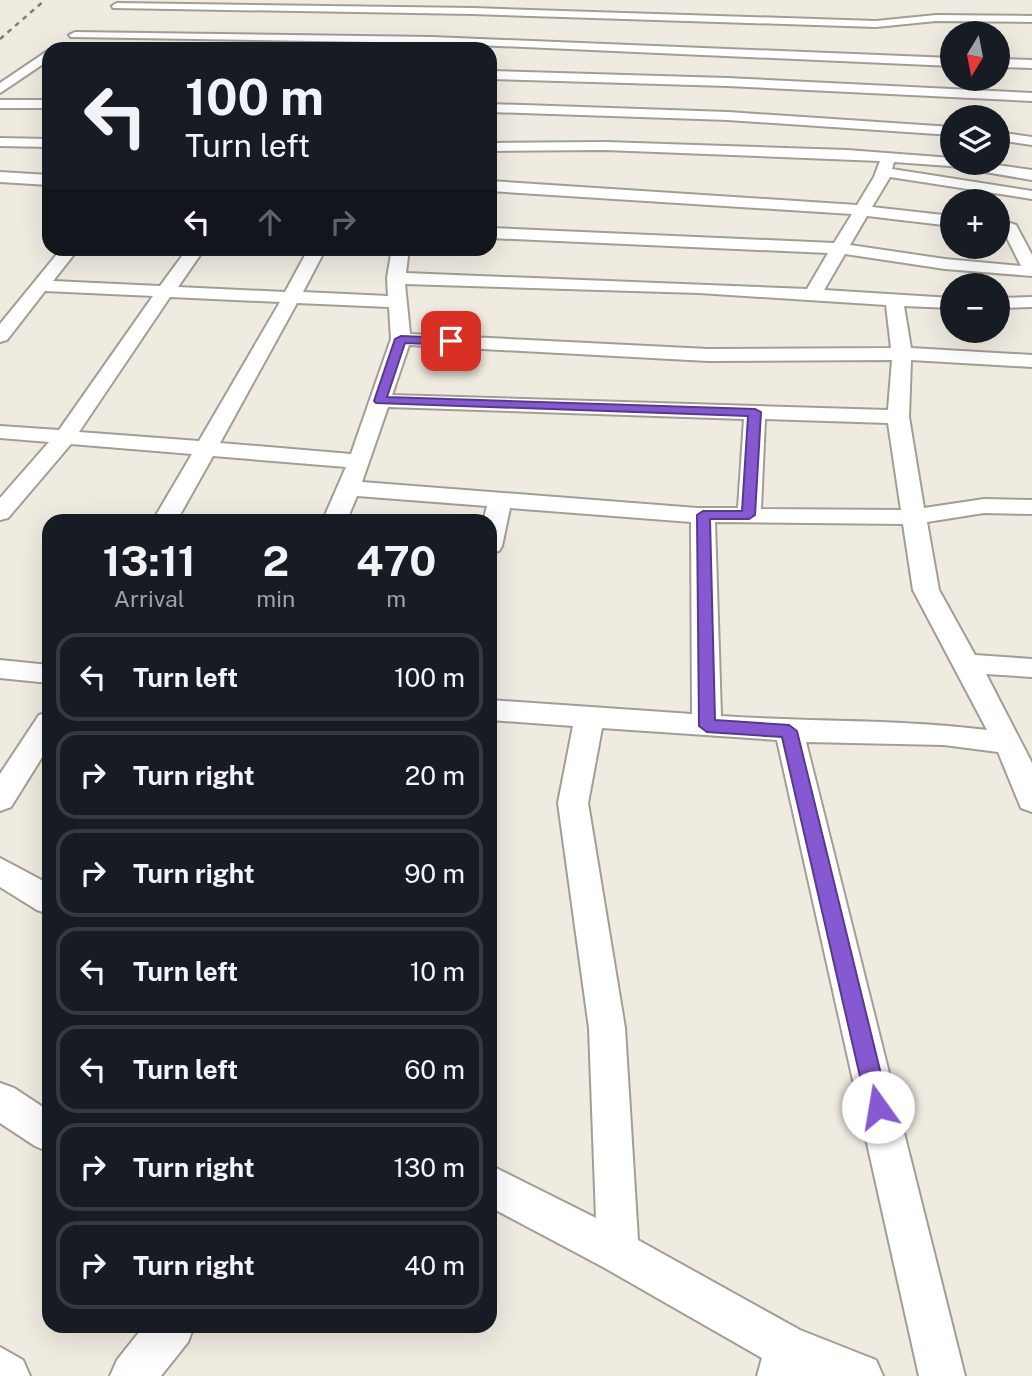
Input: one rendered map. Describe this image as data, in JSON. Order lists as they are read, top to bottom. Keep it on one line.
{"north":"bottom","page":{"map_buttons":["+","−"],"turn":["100 m","Turn left"],"eta":["13:11","Arrival","2","min","470","m"],"list":[{"name":"Turn left","value":"100 m"},{"name":"Turn right","value":"20 m"},{"name":"Turn right","value":"90 m"},{"name":"Turn left","value":"10 m"},{"name":"Turn left","value":"60 m"},{"name":"Turn right","value":"130 m"},{"name":"Turn right","value":"40 m"}]}}
